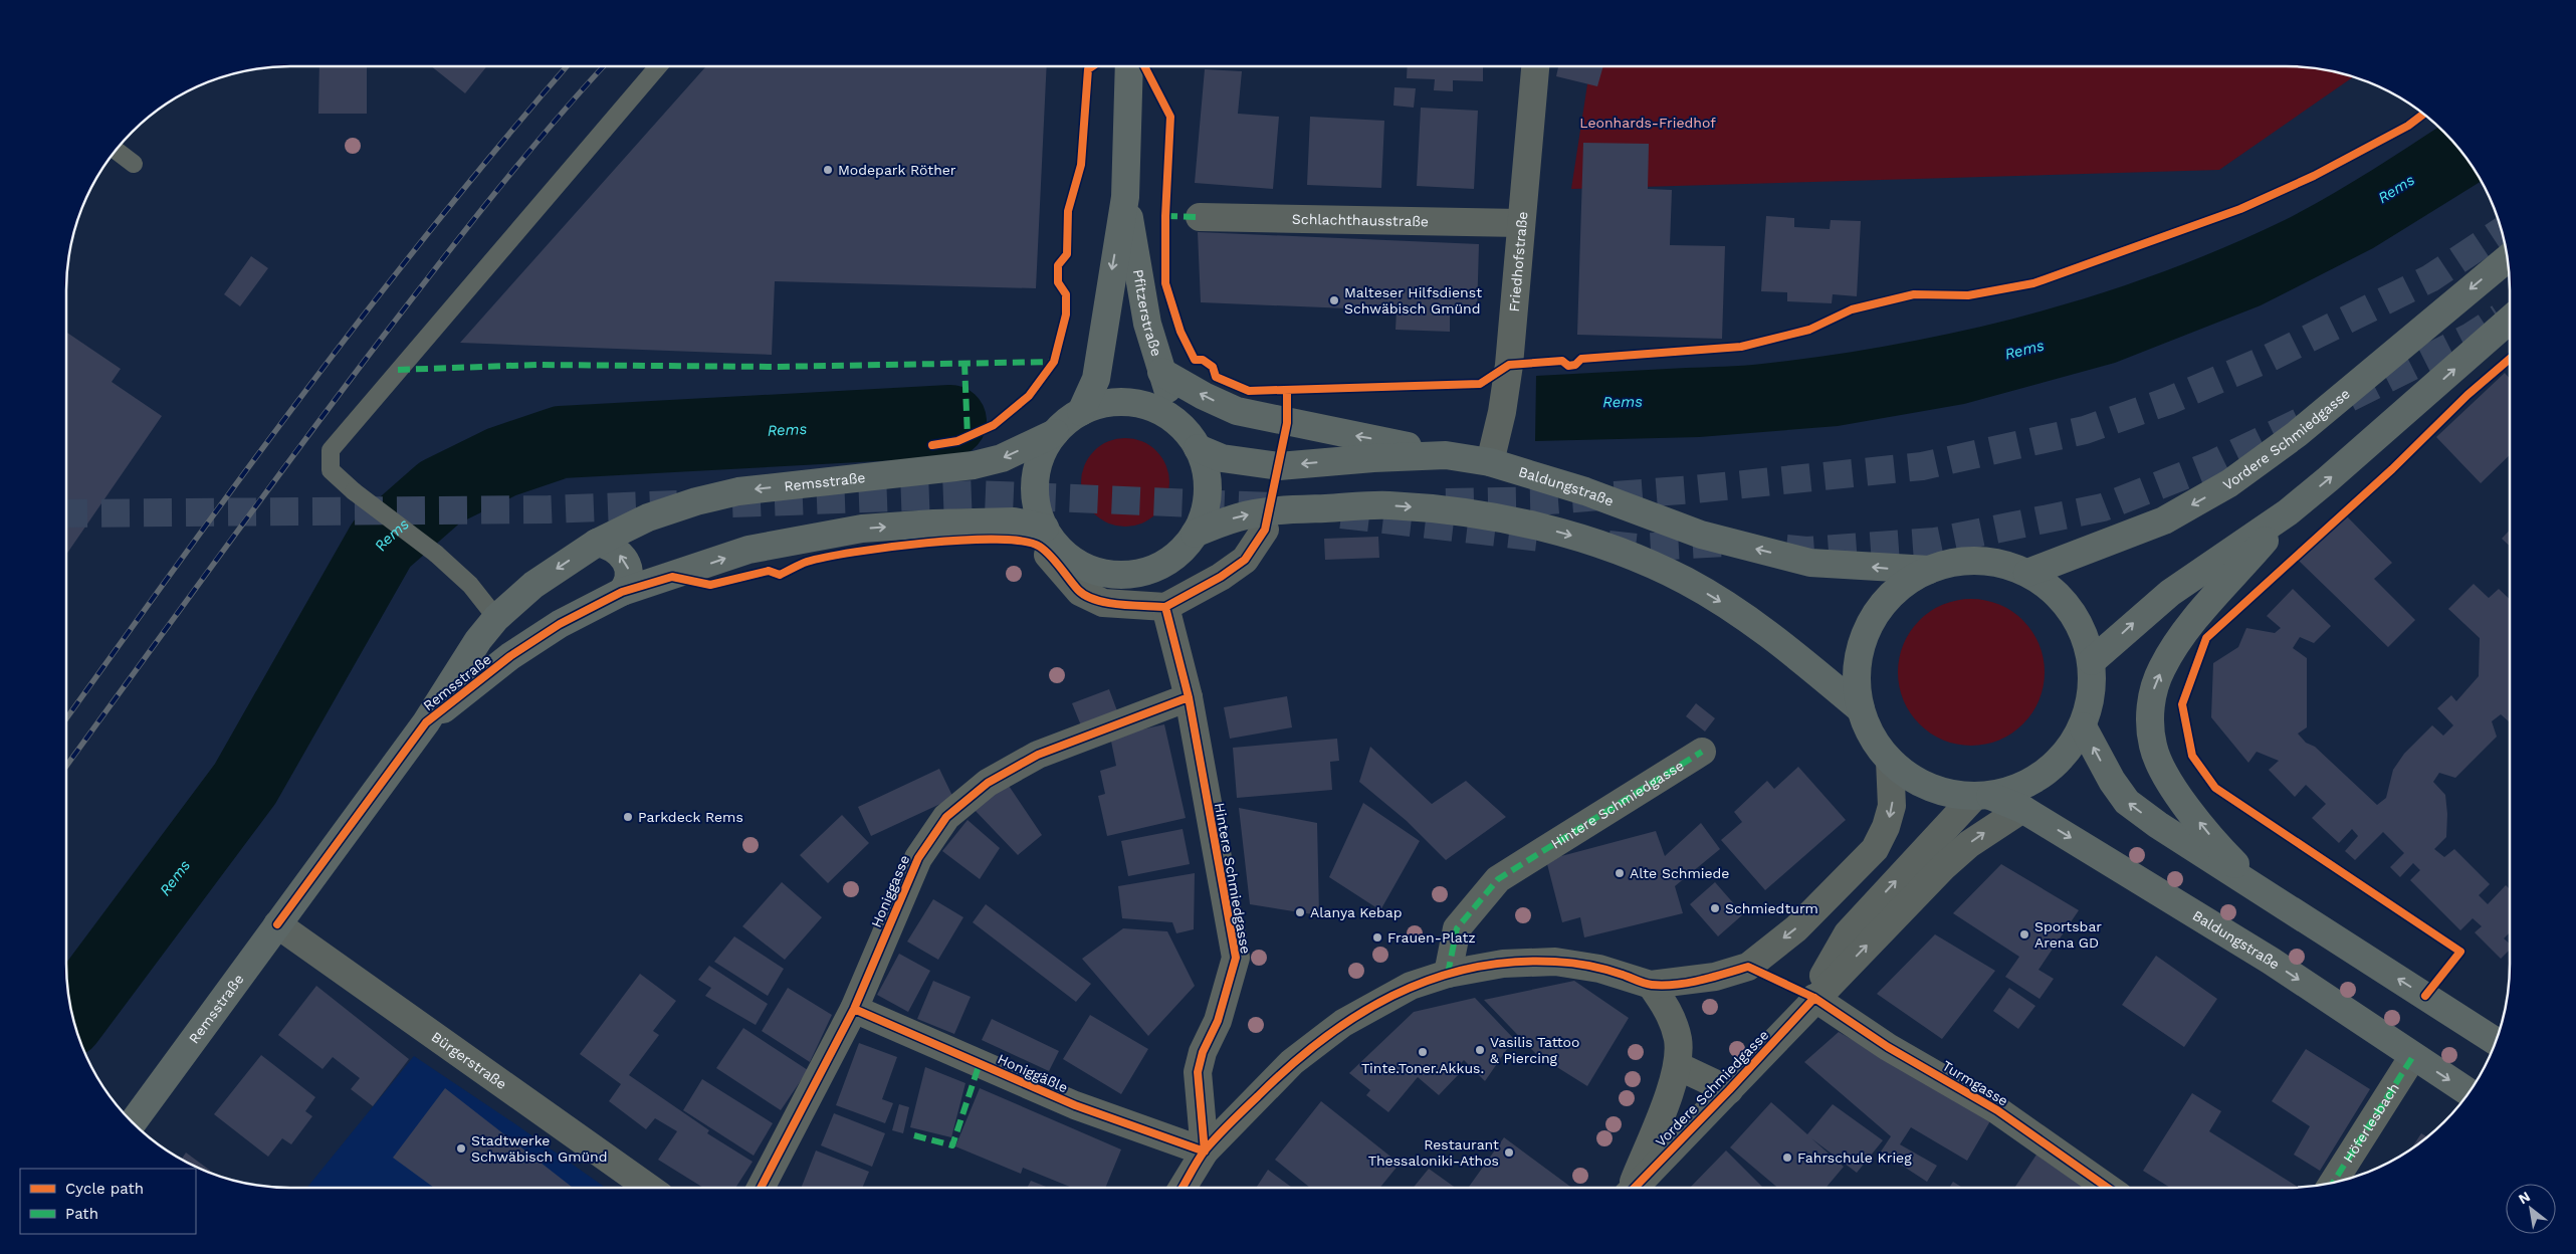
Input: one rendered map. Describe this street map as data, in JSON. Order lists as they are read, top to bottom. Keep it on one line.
{"streets":{"main road":["Pfitzerstraße","Vordere Schmiedgasse","Remsstraße","Baldungstraße"],"street":["Schlachthausstraße","Friedhofstraße","Hintere Schmiedgasse","Honiggasse","Bürgerstraße","Honiggäßle","Turmgasse","Höferlesbach"]},"crossings":[["Schlachthausstraße","Friedhofstraße"],["Friedhofstraße","Baldungstraße"],["Pfitzerstraße","Remsstraße"],["Pfitzerstraße","Baldungstraße"],["Vordere Schmiedgasse","Baldungstraße"],["Vordere Schmiedgasse","Turmgasse"],["Remsstraße","Baldungstraße"],["Remsstraße","Bürgerstraße"],["Baldungstraße","Höferlesbach"],["Hintere Schmiedgasse","Honiggasse"],["Hintere Schmiedgasse","Honiggäßle"],["Honiggasse","Honiggäßle"]],"water":["Rems"],"parks":["Leonhards-Friedhof"],"places":["Modepark Röther","Malteser Hilfsdienst Schwäbisch Gmünd","Parkdeck Rems","Alte Schmiede","Schmiedturm","Alanya Kebap","Sportsbar Arena GD","Frauen-Platz","Vasilis Tattoo & Piercing","Tinte.Toner.Akkus.","Stadtwerke Schwäbisch Gmünd","Restaurant Thessaloniki-Athos","Fahrschule Krieg"],"legend":["Cycle path","Path"],"north":"top left"}
